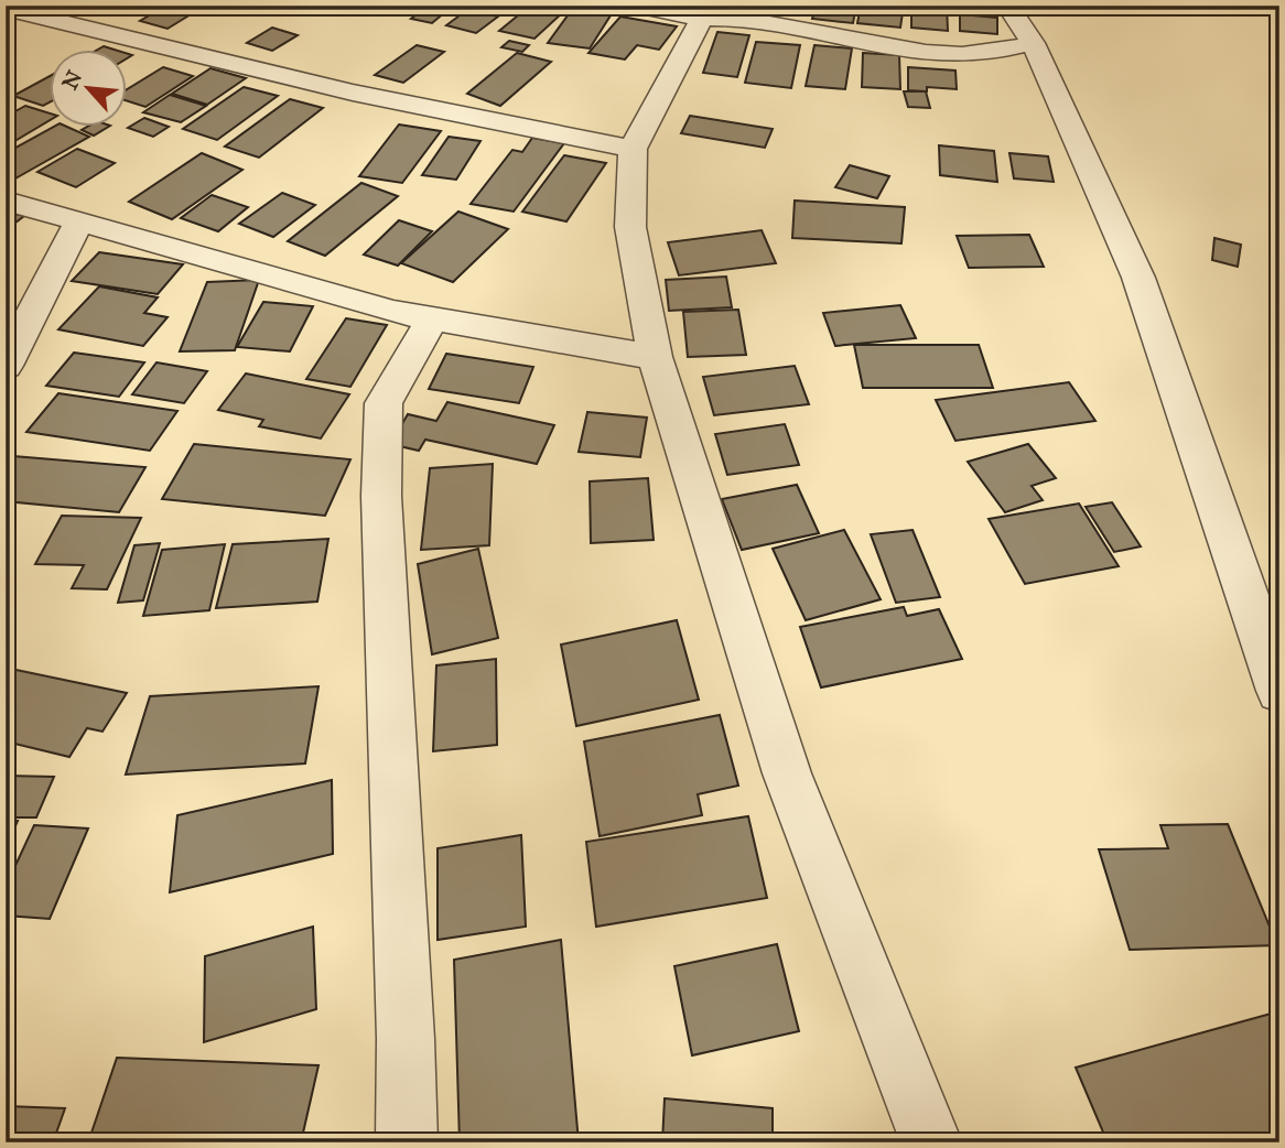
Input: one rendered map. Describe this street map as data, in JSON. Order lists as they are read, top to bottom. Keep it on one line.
{"north":"top left"}
